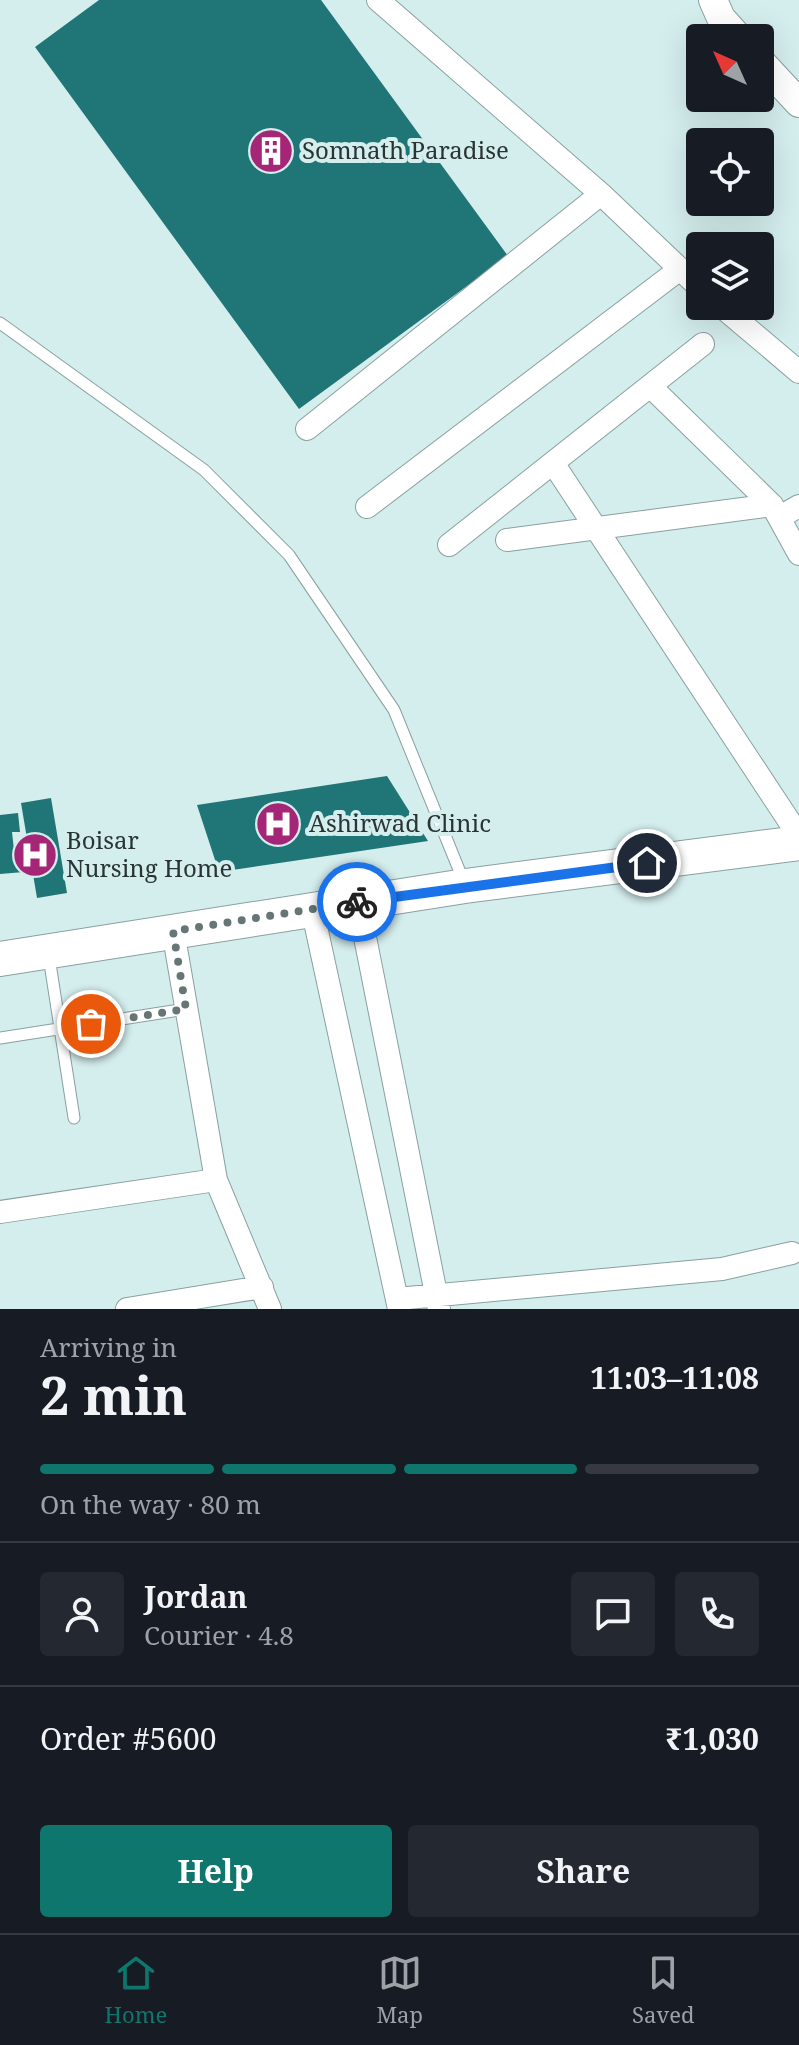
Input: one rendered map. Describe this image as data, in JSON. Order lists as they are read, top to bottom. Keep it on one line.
{"places":{"building":["Somnath Paradise"],"hospital":["Ashirwad Clinic","Boisar Nursing Home"]},"north":"top left","page":{"heading":["2 min","Arriving in","11:03–11:08"],"panel":["Jordan","Courier · 4.8","Order #5600","₹1,030"],"bar":"On the way · 80 m","buttons":["Help","Share"],"tabs":["Home","Map","Saved"]}}
